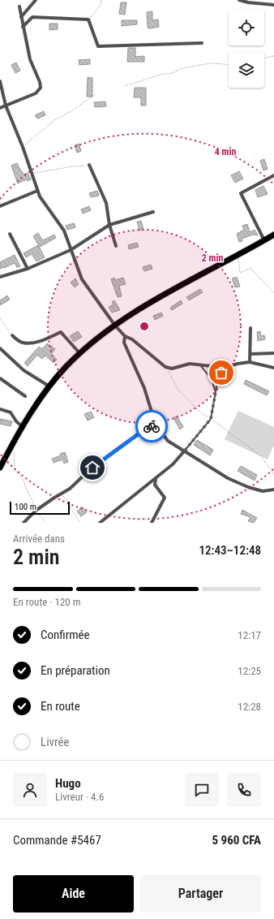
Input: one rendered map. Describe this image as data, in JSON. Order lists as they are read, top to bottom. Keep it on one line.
{"scale_bar":"100 m","page":{"scale":"100 m","heading":["2 min","Arrivée dans","12:43–12:48"],"panel":["Hugo","Livreur · 4.6","Commande #5467","5 960 CFA"],"bar":"En route · 120 m","list":[["Confirmée","12:17"],["En préparation","12:25"],["En route","12:28"],"Livrée"],"buttons":["Aide","Partager"]},"rings":["4 min","2 min"]}
